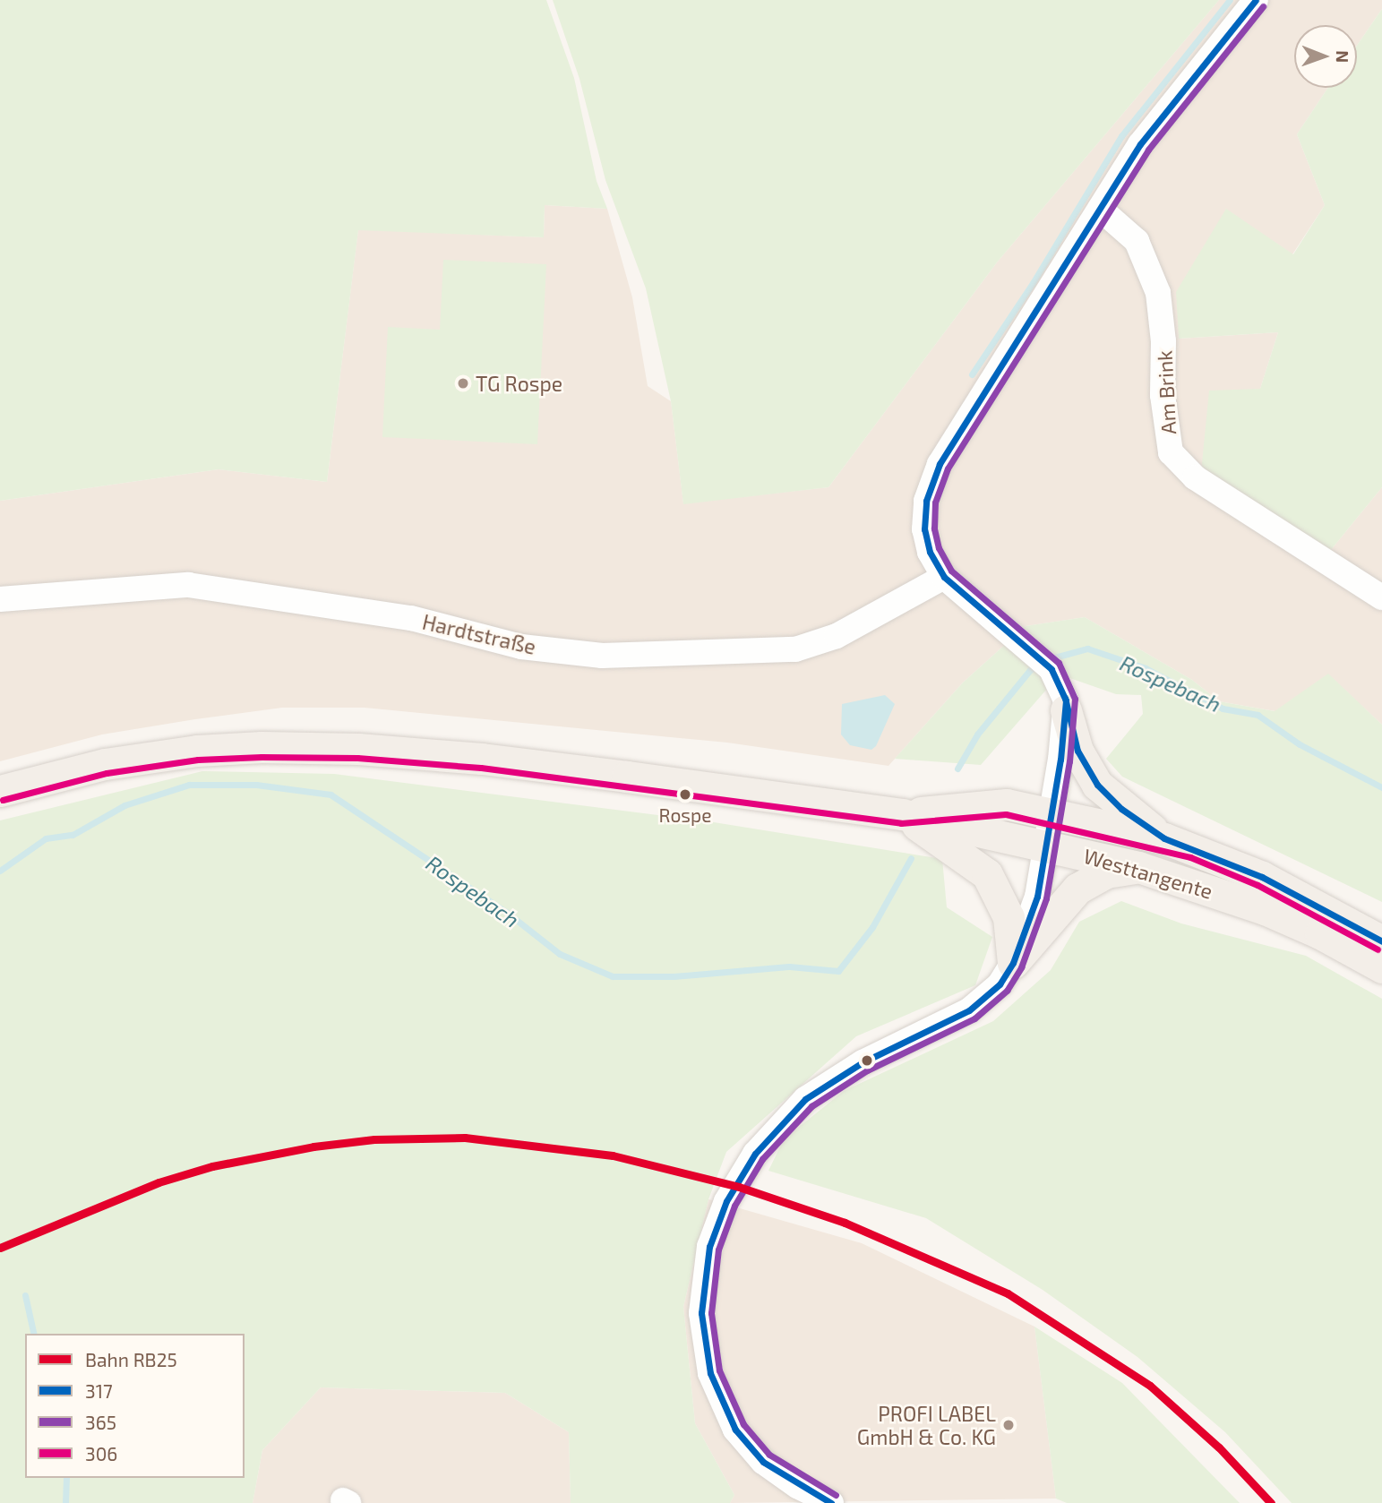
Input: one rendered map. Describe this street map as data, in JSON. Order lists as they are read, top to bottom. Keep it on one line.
{"streets":{"main road":["Westtangente"],"street":["Am Brink","Hardtstraße"]},"water":["Rospebach"],"places":["TG Rospe","Rospe","PROFI LABEL GmbH & Co. KG"],"lines":["transit line 317","transit line 365","transit line 306","rail line RB25"],"legend":["Bahn RB25","317","365","306"],"north":"right"}
